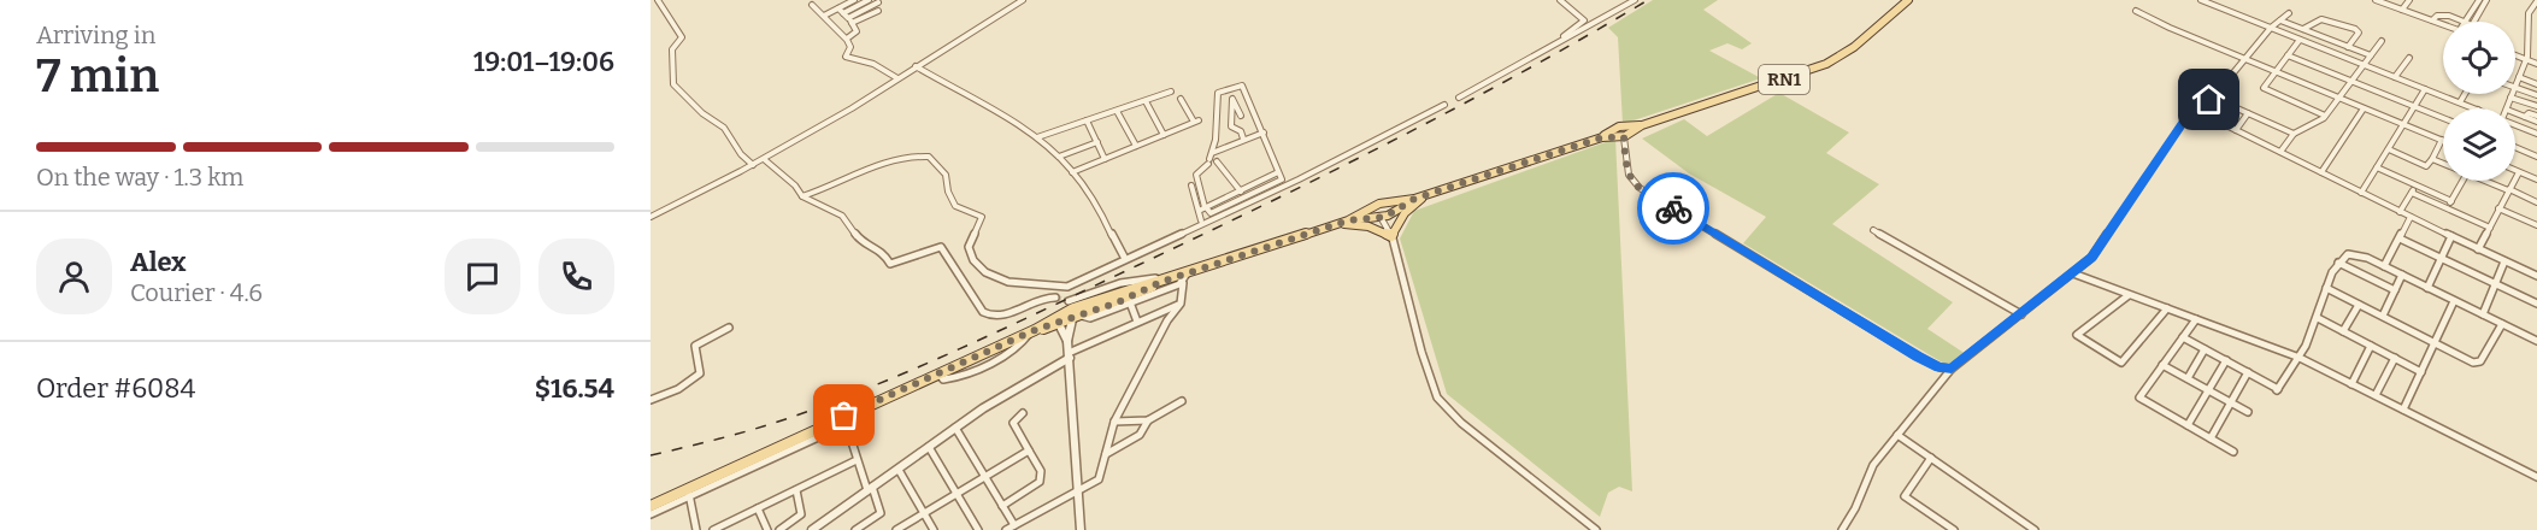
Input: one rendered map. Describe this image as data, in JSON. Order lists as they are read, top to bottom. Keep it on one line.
{"streets":{"main road":["RN1"]},"page":{"heading":["7 min","Arriving in","19:01–19:06"],"panel":["Alex","Courier · 4.6","Order #6084","$16.54"],"bar":"On the way · 1.3 km"}}
